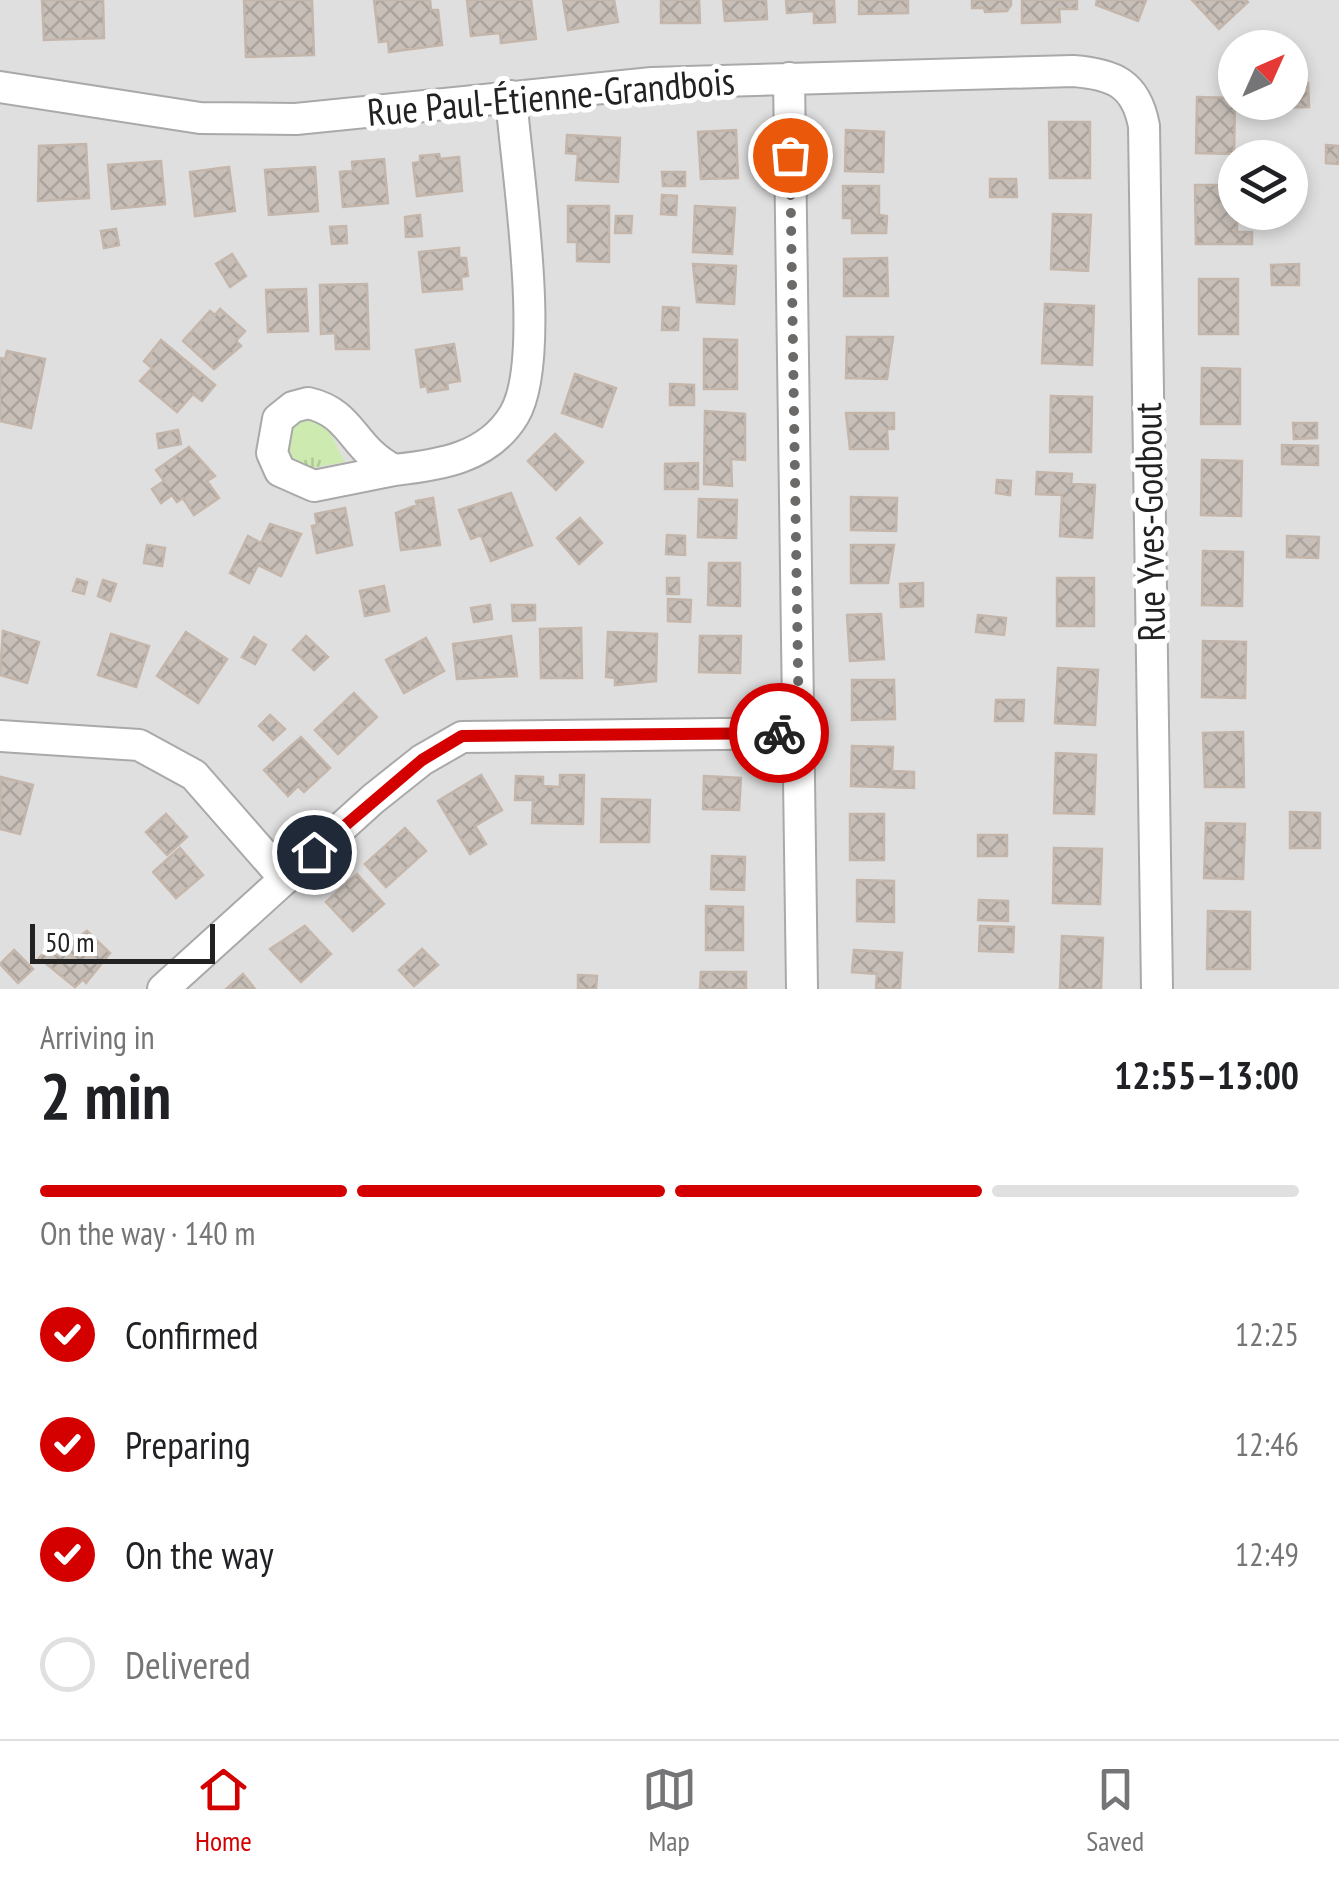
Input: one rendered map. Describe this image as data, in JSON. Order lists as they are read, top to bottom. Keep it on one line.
{"streets":{"street":["Rue Paul-Étienne-Grandbois","Rue Yves-Godbout"]},"crossings":[["Rue Paul-Étienne-Grandbois","Rue Yves-Godbout"]],"scale_bar":"50 m","north":"top right","page":{"scale":"50 m","heading":["2 min","Arriving in","12:55–13:00"],"bar":"On the way · 140 m","list":[["Confirmed","12:25"],["Preparing","12:46"],["On the way","12:49"],"Delivered"],"tabs":["Home","Map","Saved"]}}
